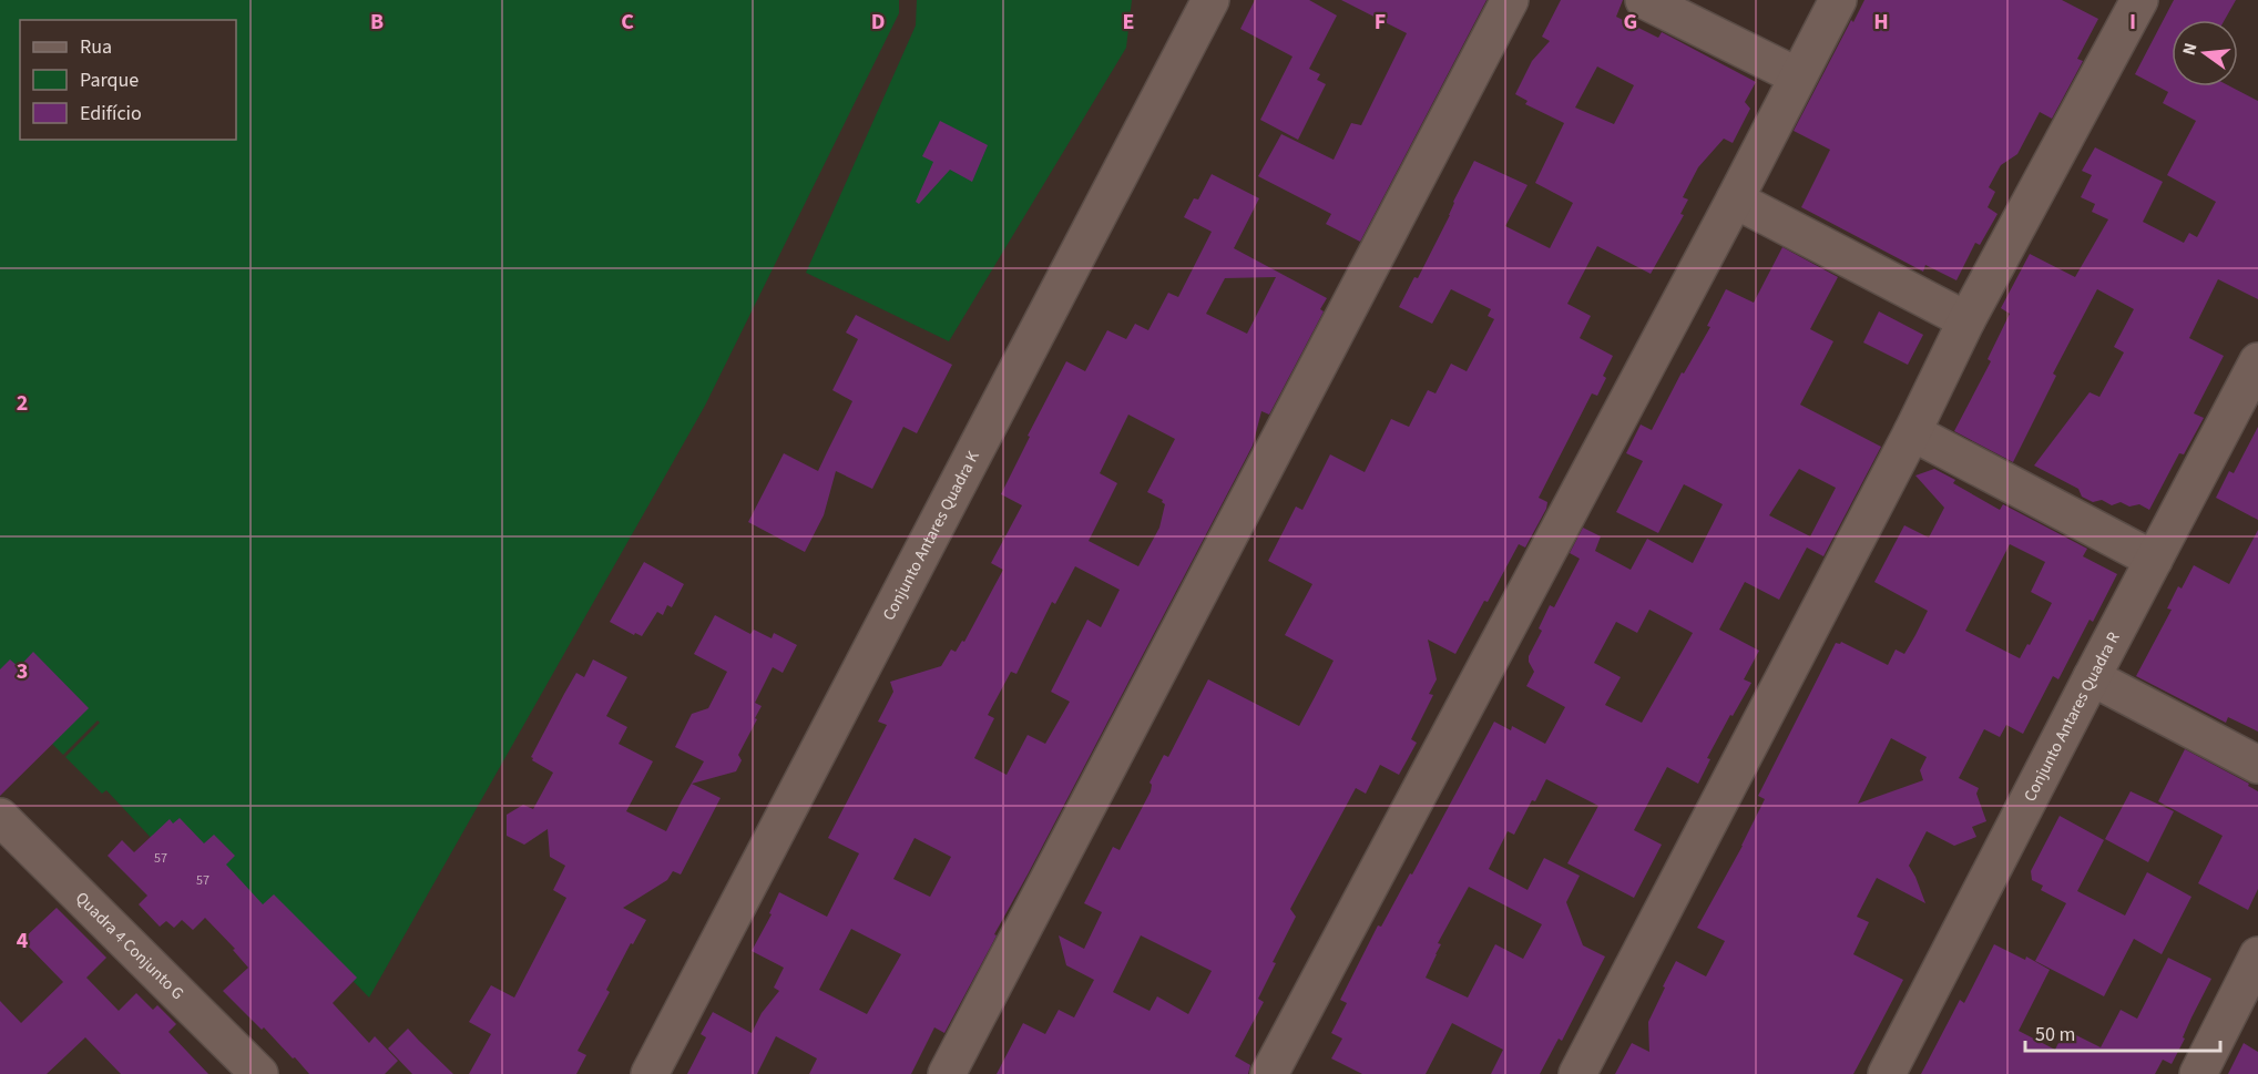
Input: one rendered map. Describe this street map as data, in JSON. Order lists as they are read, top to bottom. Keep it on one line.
{"streets":{"street":["Conjunto Antares Quadra K","Conjunto Antares Quadra R","Quadra 4 Conjunto G"]},"house_numbers":["57","57"],"legend":["Rua","Parque","Edifício"],"scale_bar":"50 m","north":"left","grid":{"columns":["B","C","D","E","F","G","H","I"],"rows":["2","3","4"]}}
